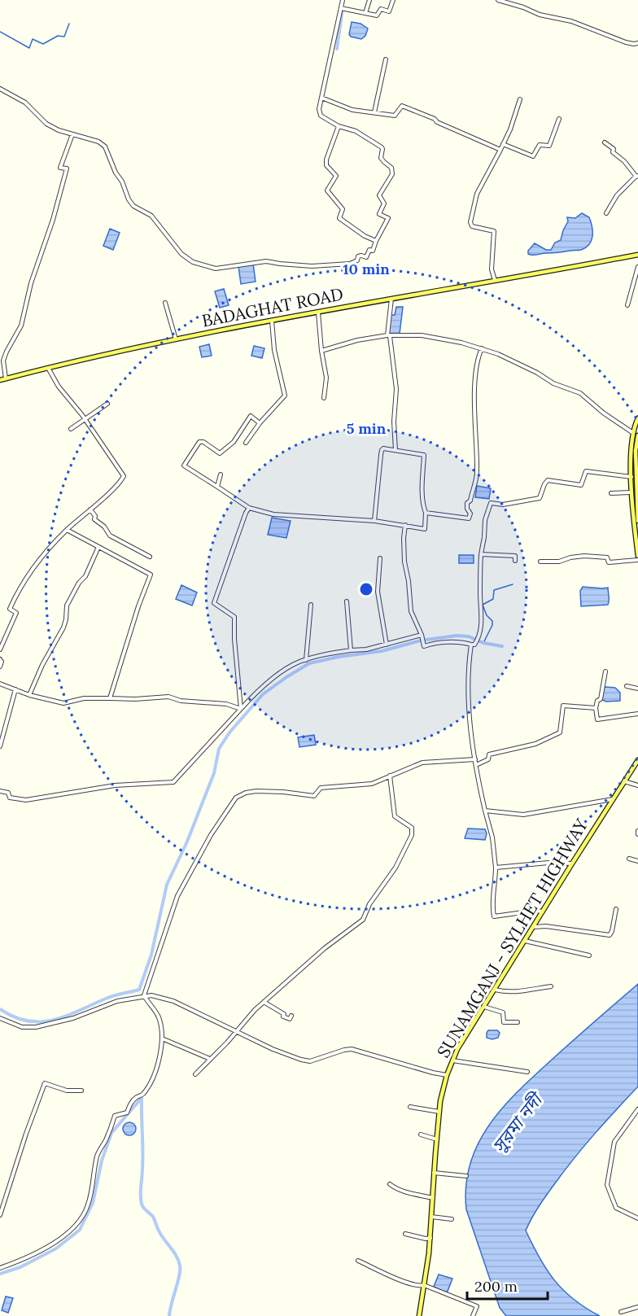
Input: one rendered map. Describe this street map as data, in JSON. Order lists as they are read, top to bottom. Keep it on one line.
{"streets":{"main road":["BADAGHAT ROAD","SUNAMGANJ - SYLHET HIGHWAY"]},"water":["সুরমা নদী"],"scale_bar":"200 m","rings":["10 min","5 min"]}
